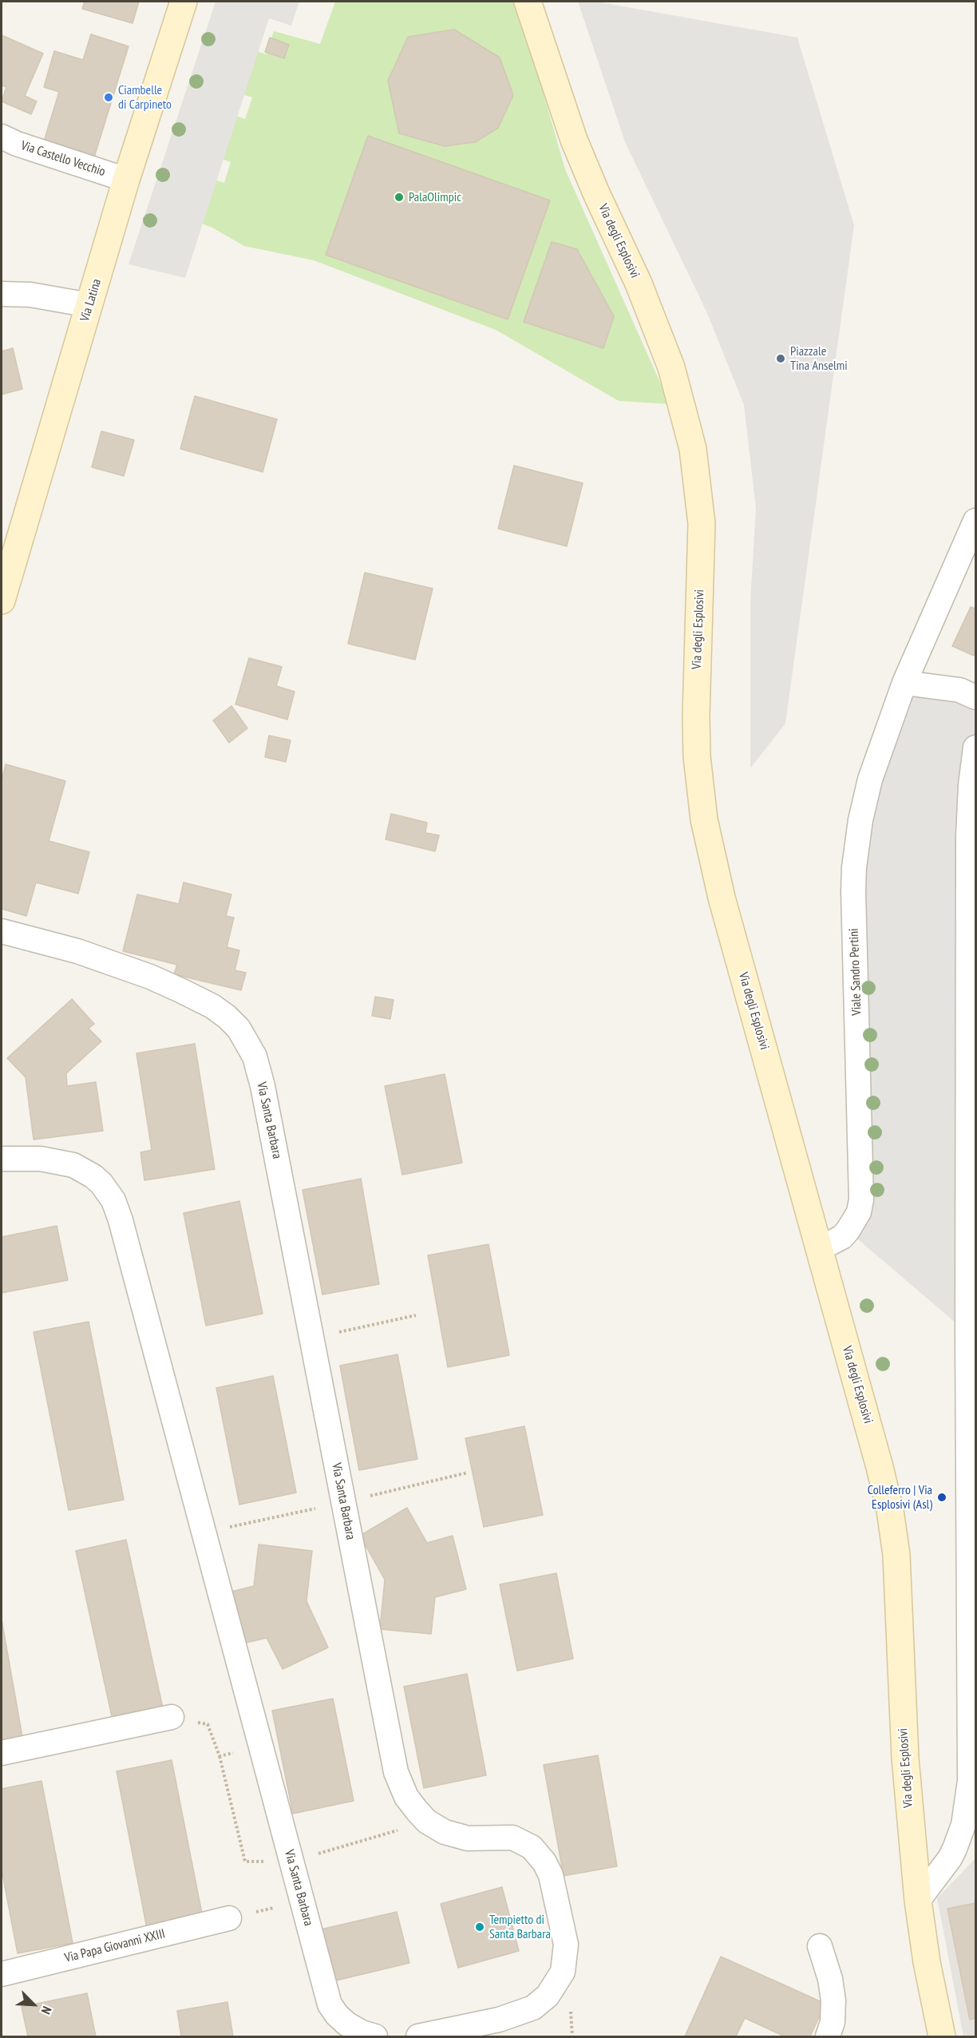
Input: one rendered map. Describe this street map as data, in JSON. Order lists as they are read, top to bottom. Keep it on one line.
{"streets":{"main road":["Via degli Esplosivi","Via Latina"],"street":["Via Castello Vecchio","Viale Sandro Pertini","Via Santa Barbara","Via Papa Giovanni XXIII"]},"crossings":[["Via Castello Vecchio","Via Latina"],["Via degli Esplosivi","Viale Sandro Pertini"]],"places":["Ciambelle di Carpineto","PalaOlimpic","Piazzale Tina Anselmi","Colleferro | Via Esplosivi (Asl)","Tempietto di Santa Barbara"],"north":"bottom right"}
